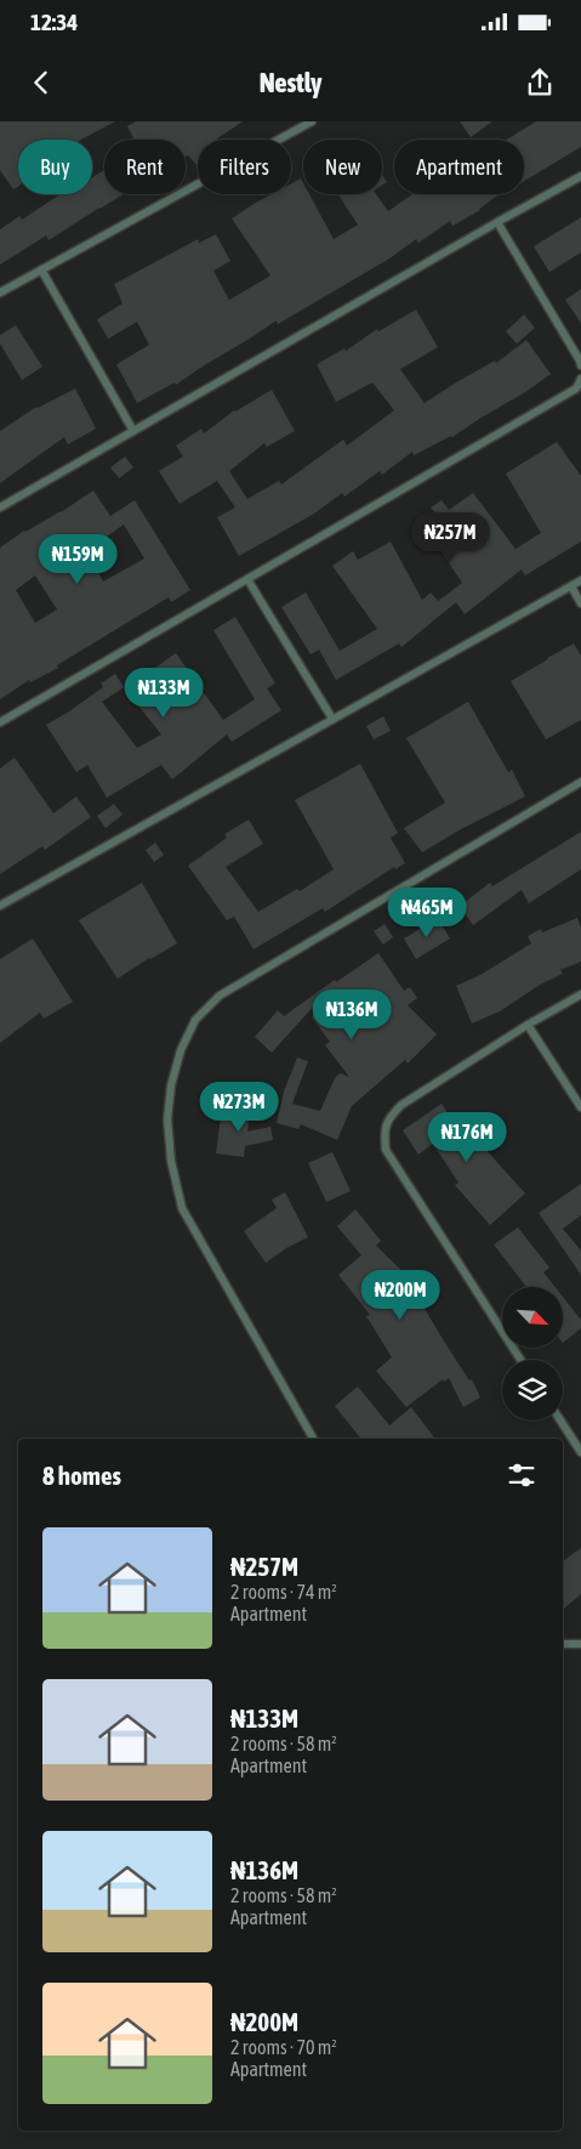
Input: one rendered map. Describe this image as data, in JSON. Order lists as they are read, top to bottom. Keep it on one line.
{"north":"bottom right","page":{"status":"12:34","header":"Nestly","chip":["Buy","Rent","Filters","New","Apartment"],"price":["₦257M","₦159M","₦133M","₦465M","₦136M","₦273M","₦176M","₦200M"],"heading":"8 homes","list":[{"name":"₦257M","note":"2 rooms · 74 m² · Apartment"},{"name":"₦133M","note":"2 rooms · 58 m² · Apartment"},{"name":"₦136M","note":"2 rooms · 58 m² · Apartment"},{"name":"₦200M","note":"2 rooms · 70 m² · Apartment"}]}}
